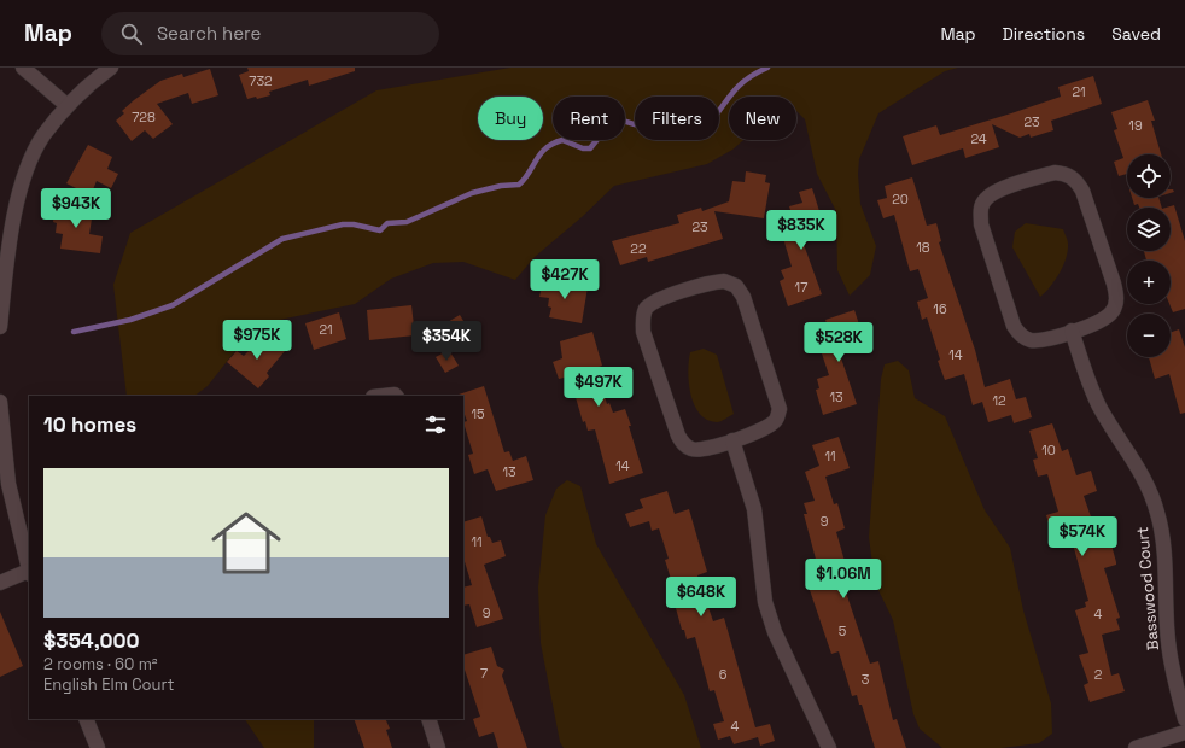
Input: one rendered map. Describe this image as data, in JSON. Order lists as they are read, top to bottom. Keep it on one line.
{"streets":{"street":["Basswood Court"]},"house_numbers":["732","21","728","23","19","24","20","23","18","22","17","16","21","14","13","12","15","10","11","14","13","9","11","9","4","5","7","6","2","3","4"],"page":{"header":"Map","search":"Search here","nav":["Map","Directions","Saved"],"chip":["Buy","Rent","Filters","New"],"map_buttons":["+","−"],"price":["$943K","$835K","$427K","$975K","$354K","$528K","$497K","$574K","$1.06M","$648K"],"heading":"10 homes","list":[{"name":"$354,000","note":"2 rooms · 60 m² · English Elm Court"}]}}
